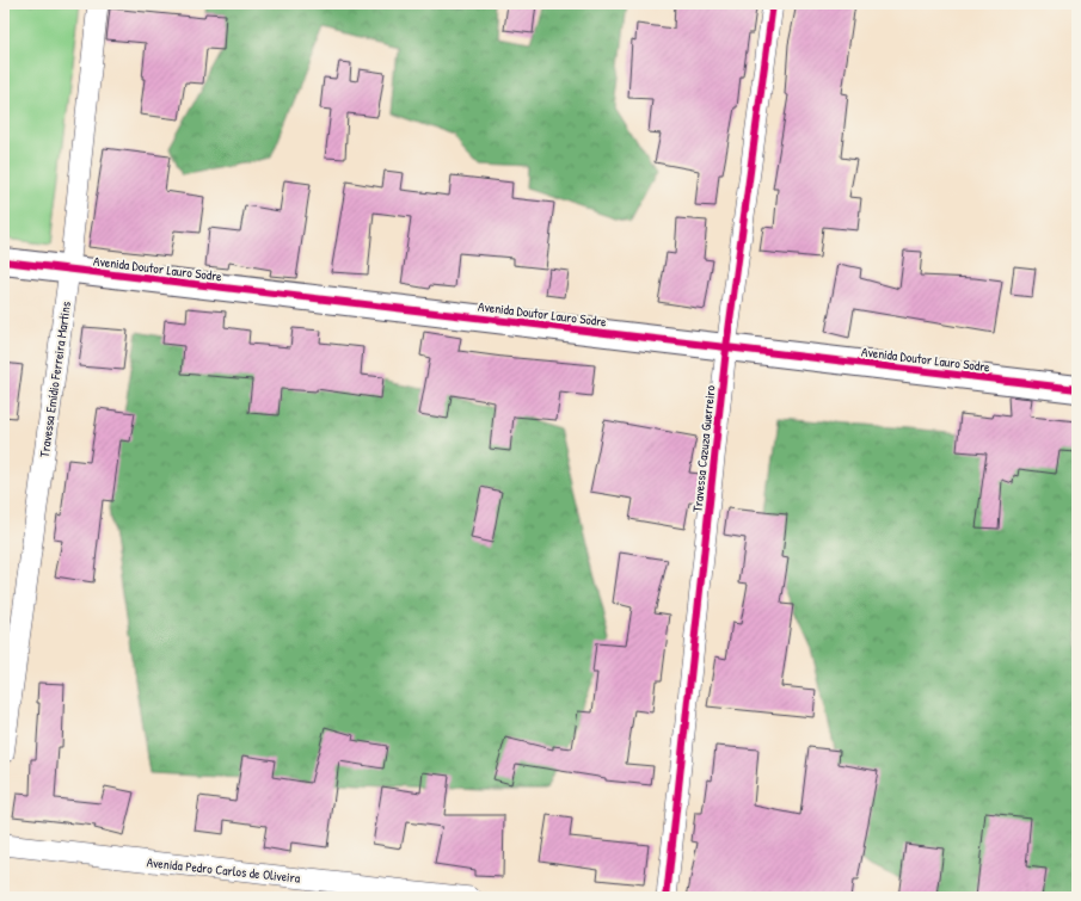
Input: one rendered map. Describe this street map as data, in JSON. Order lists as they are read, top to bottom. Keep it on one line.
{"streets":{"street":["Avenida Doutor Lauro Sodre","Travessa Emídio Ferreira Martins","Travessa Cazuza Guerreiro","Avenida Pedro Carlos de Oliveira"]},"crossings":[["Avenida Doutor Lauro Sodre","Travessa Emídio Ferreira Martins"],["Avenida Doutor Lauro Sodre","Travessa Cazuza Guerreiro"]]}
